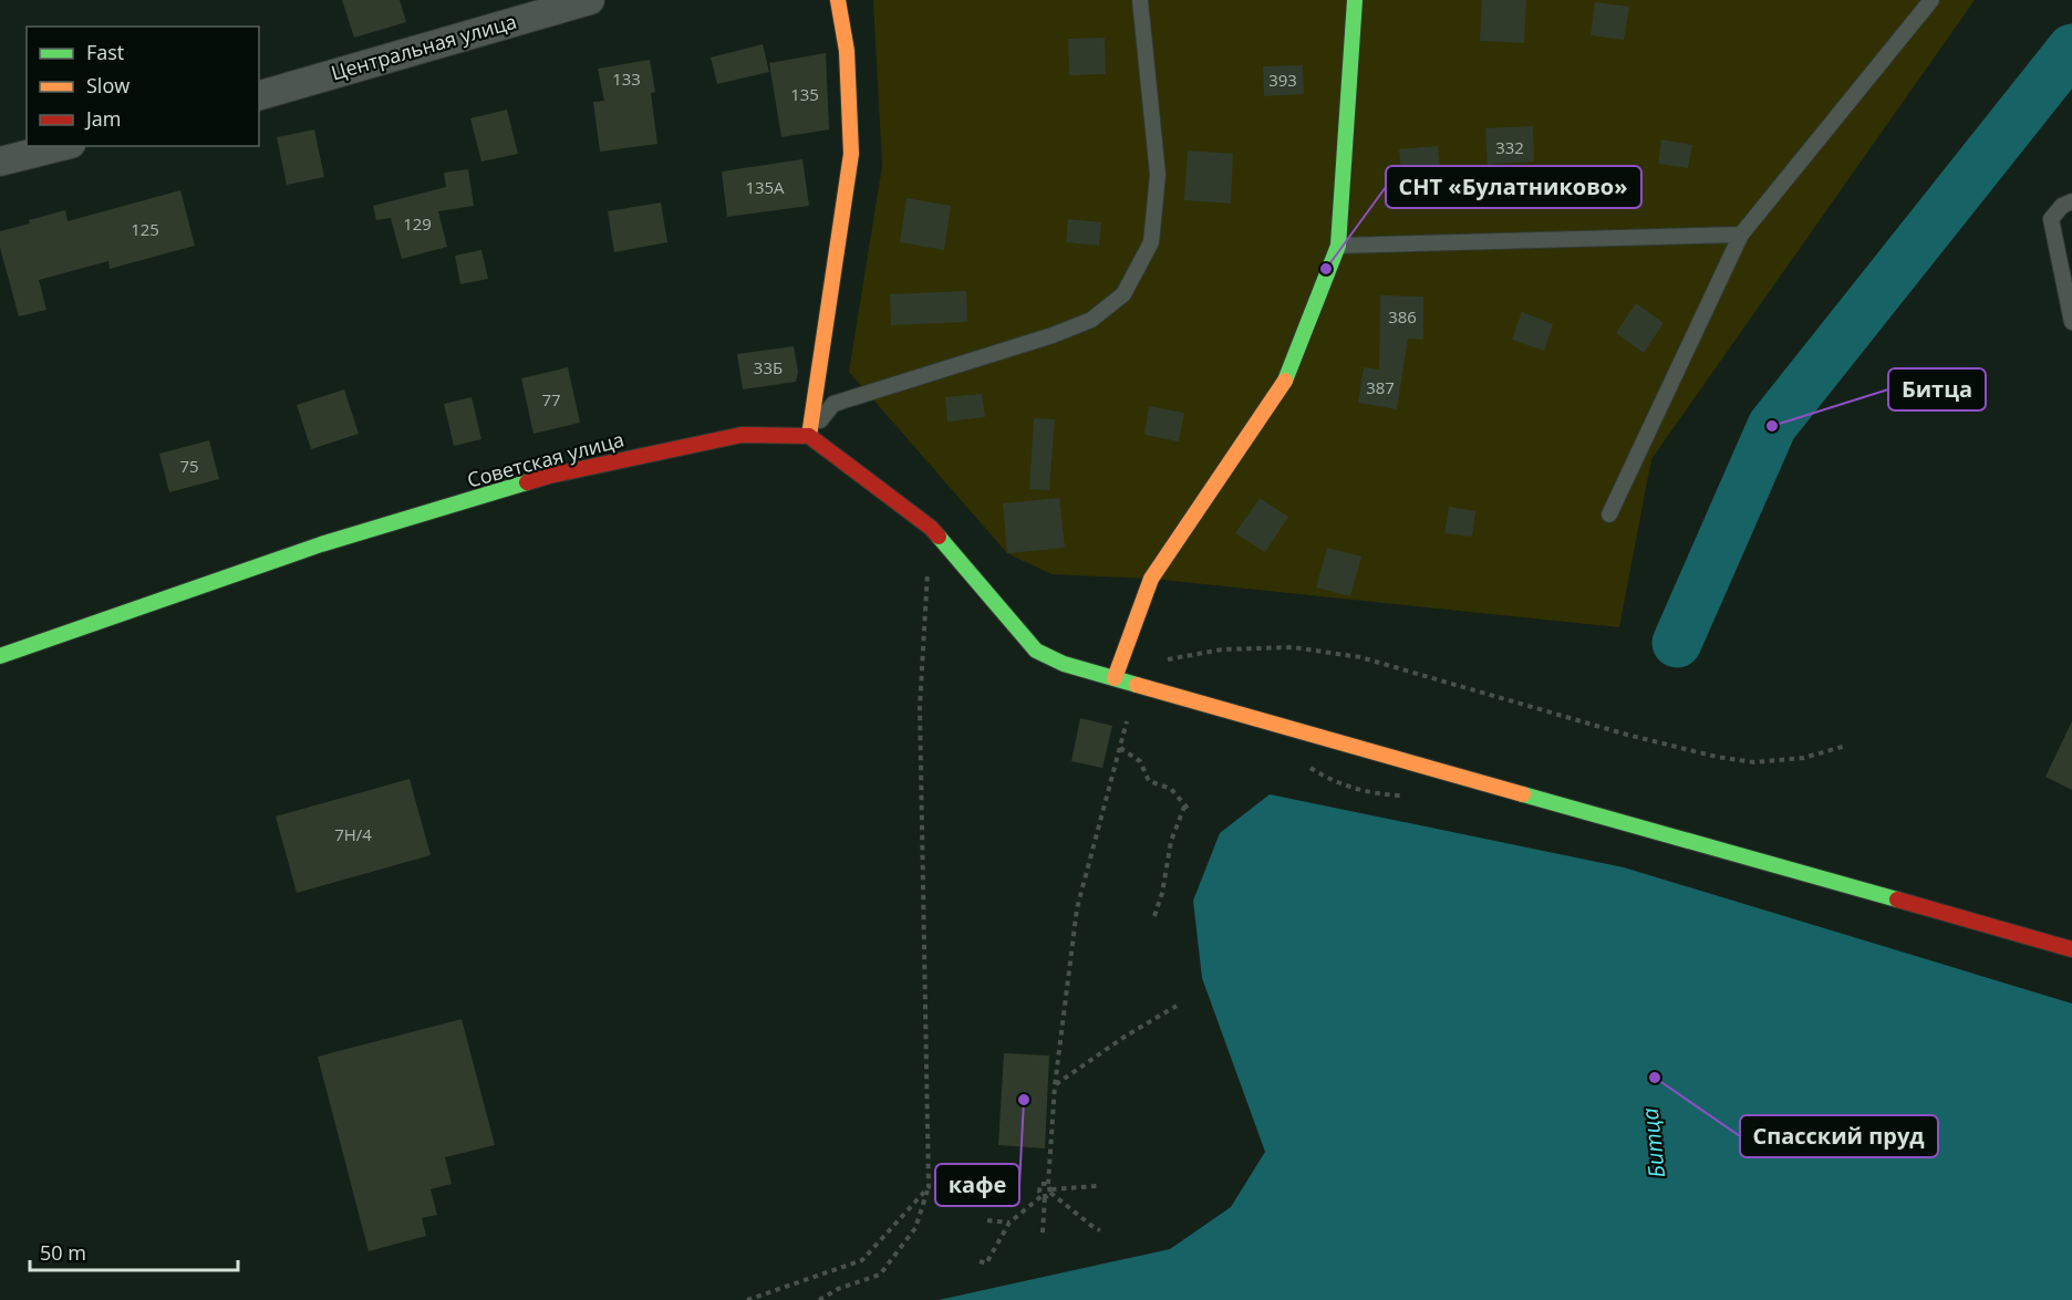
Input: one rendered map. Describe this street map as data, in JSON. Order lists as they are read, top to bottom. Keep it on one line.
{"streets":{"street":["Центральная улица","Советская улица"]},"water":["Битца"],"places":["СНТ «Булатниково»","Битца","Спасский пруд","кафе"],"house_numbers":["133","393","135","332","135А","129","125","386","33Б","387","77","75","7Н/4"],"legend":["Fast","Slow","Jam"],"scale_bar":"50 m"}
